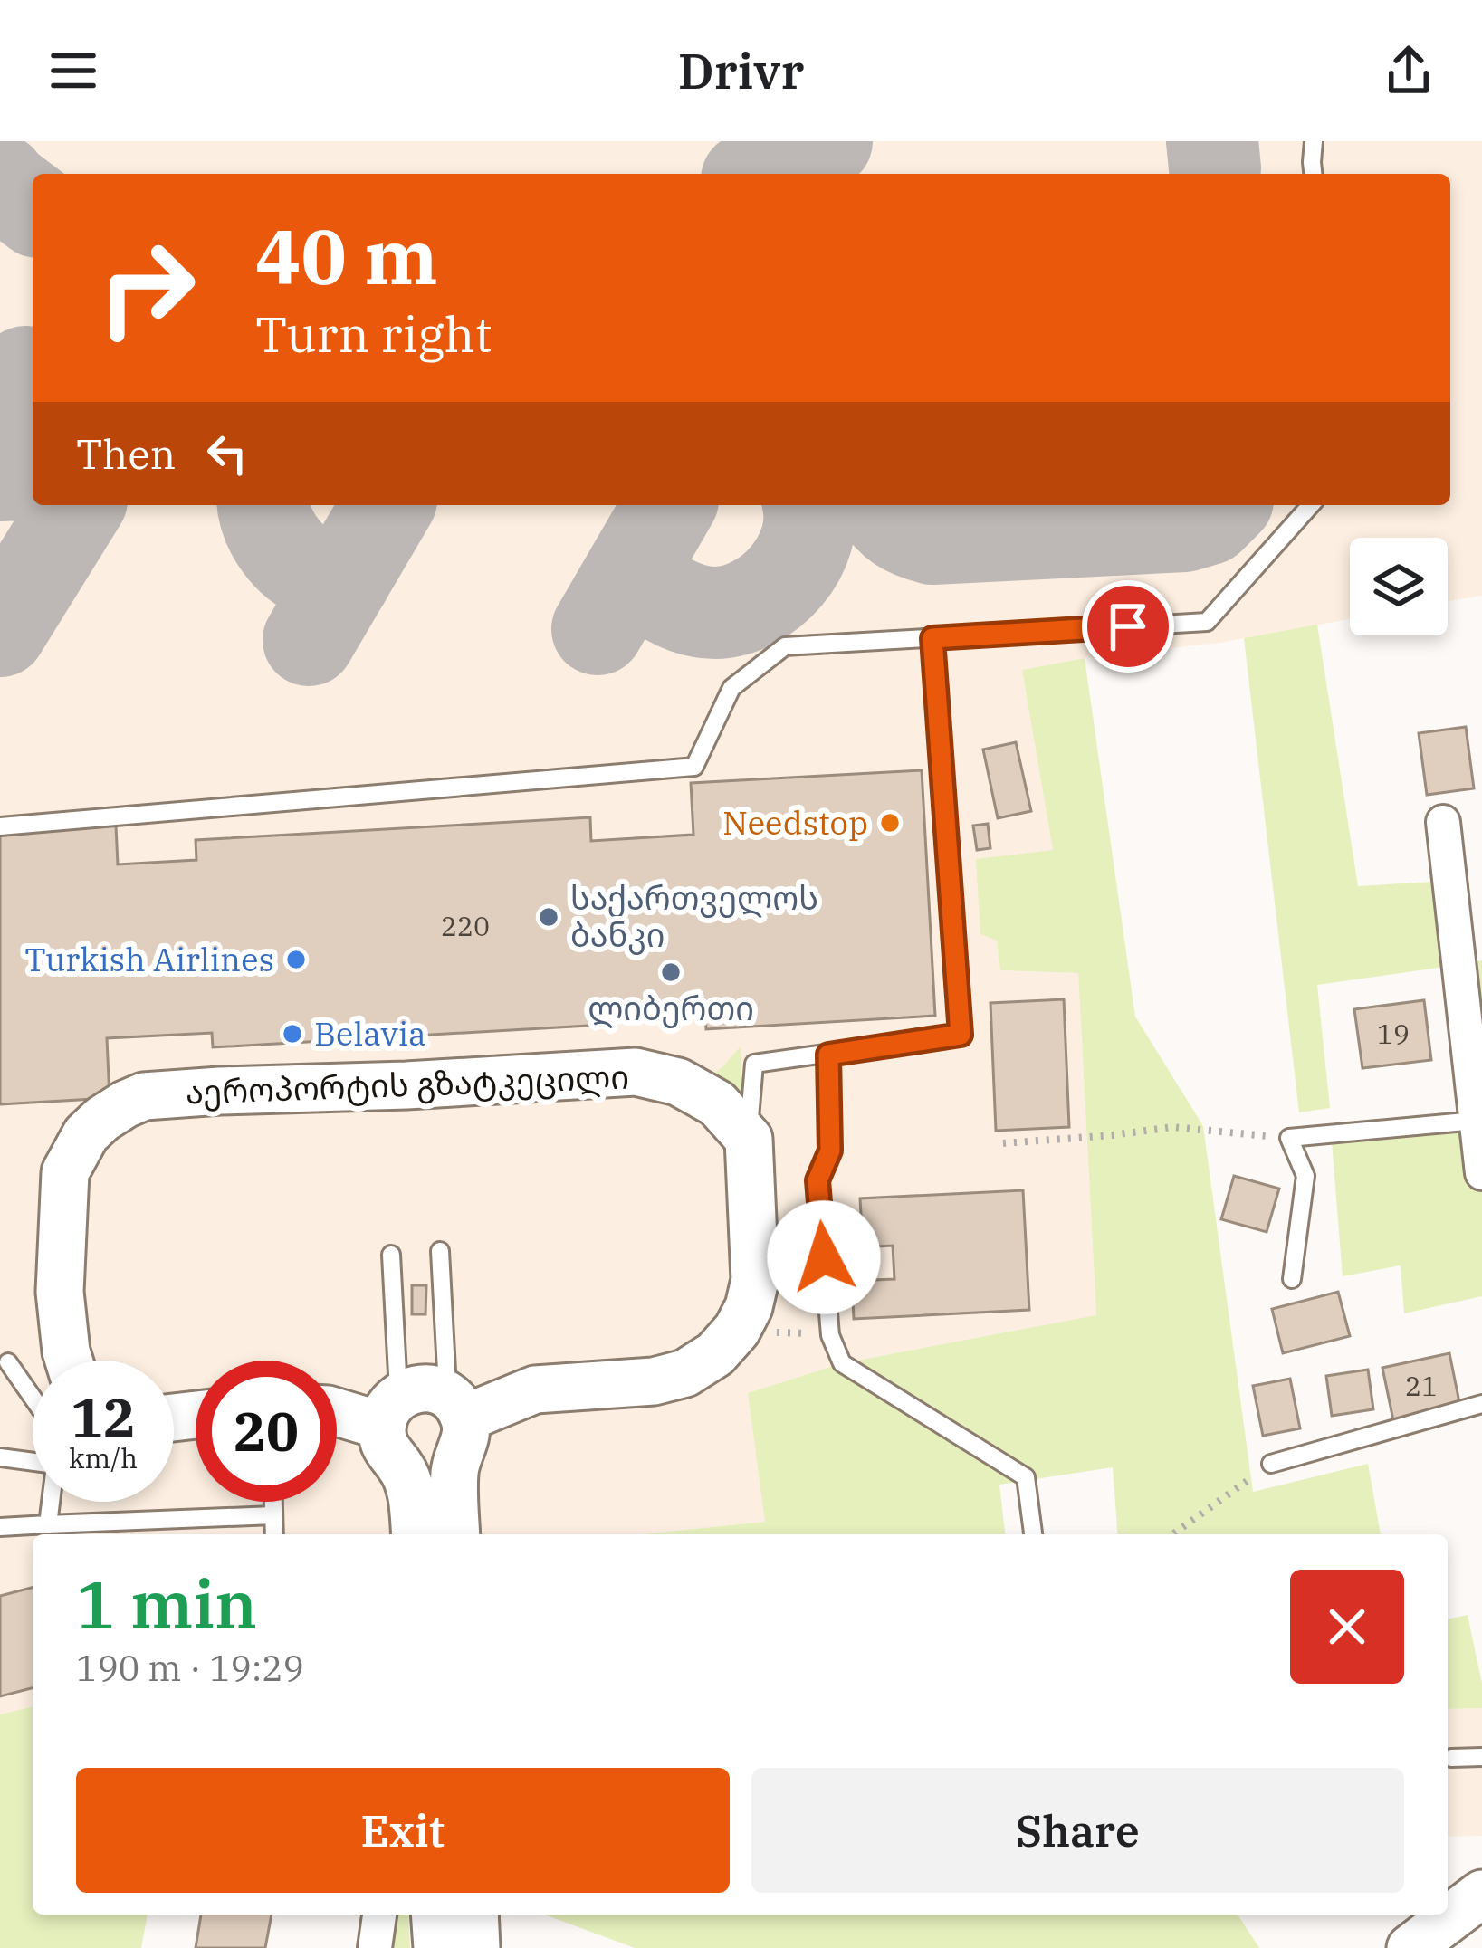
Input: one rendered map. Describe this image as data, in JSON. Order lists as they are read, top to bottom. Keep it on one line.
{"streets":{"street":["აეროპორტის გზატკეცილი"]},"places":["Needstop","საქართველოს ბანკი","Turkish Airlines","ლიბერთი","Belavia"],"house_numbers":["220","19","21"],"page":{"header":"Drivr","turn":["40 m","Turn right"],"then":"Then","speed":"12 km/h","limit":"20","heading":["1 min","190 m · 19:29"],"buttons":["Exit","Share"]}}
